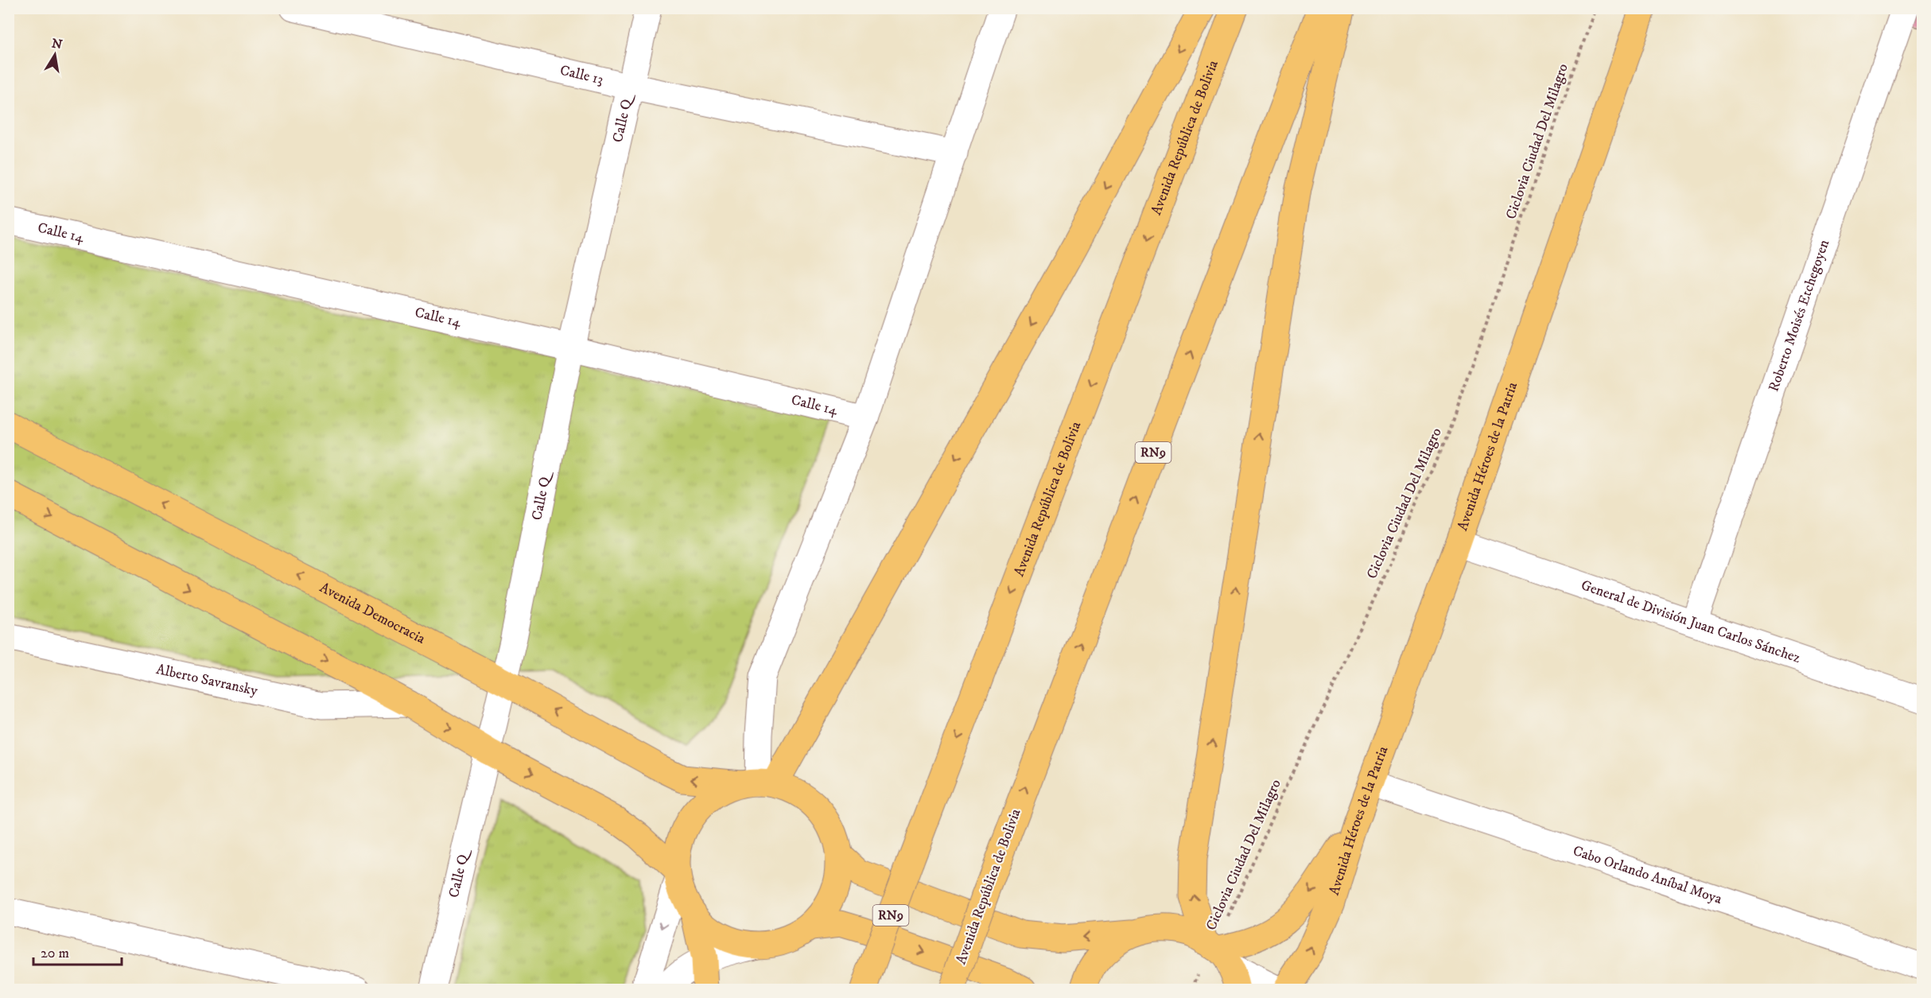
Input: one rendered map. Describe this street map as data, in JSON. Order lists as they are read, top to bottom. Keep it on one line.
{"streets":{"main road":["Avenida República de Bolivia","RN9","Avenida Héroes de la Patria","Avenida Democracia"],"street":["Calle 13","Calle Q","Calle 14","Roberto Moisés Etchegoyen","General de División Juan Carlos Sánchez","Alberto Savransky","Cabo Orlando Aníbal Moya"],"path":["Ciclovia Ciudad Del Milagro"]},"crossings":[["Calle 13","Calle Q"],["Calle Q","Calle 14"],["Calle Q","Avenida Democracia"],["Roberto Moisés Etchegoyen","General de División Juan Carlos Sánchez"],["Avenida Héroes de la Patria","General de División Juan Carlos Sánchez"],["Avenida Héroes de la Patria","Cabo Orlando Aníbal Moya"]],"scale_bar":"20 m","north":"top"}
